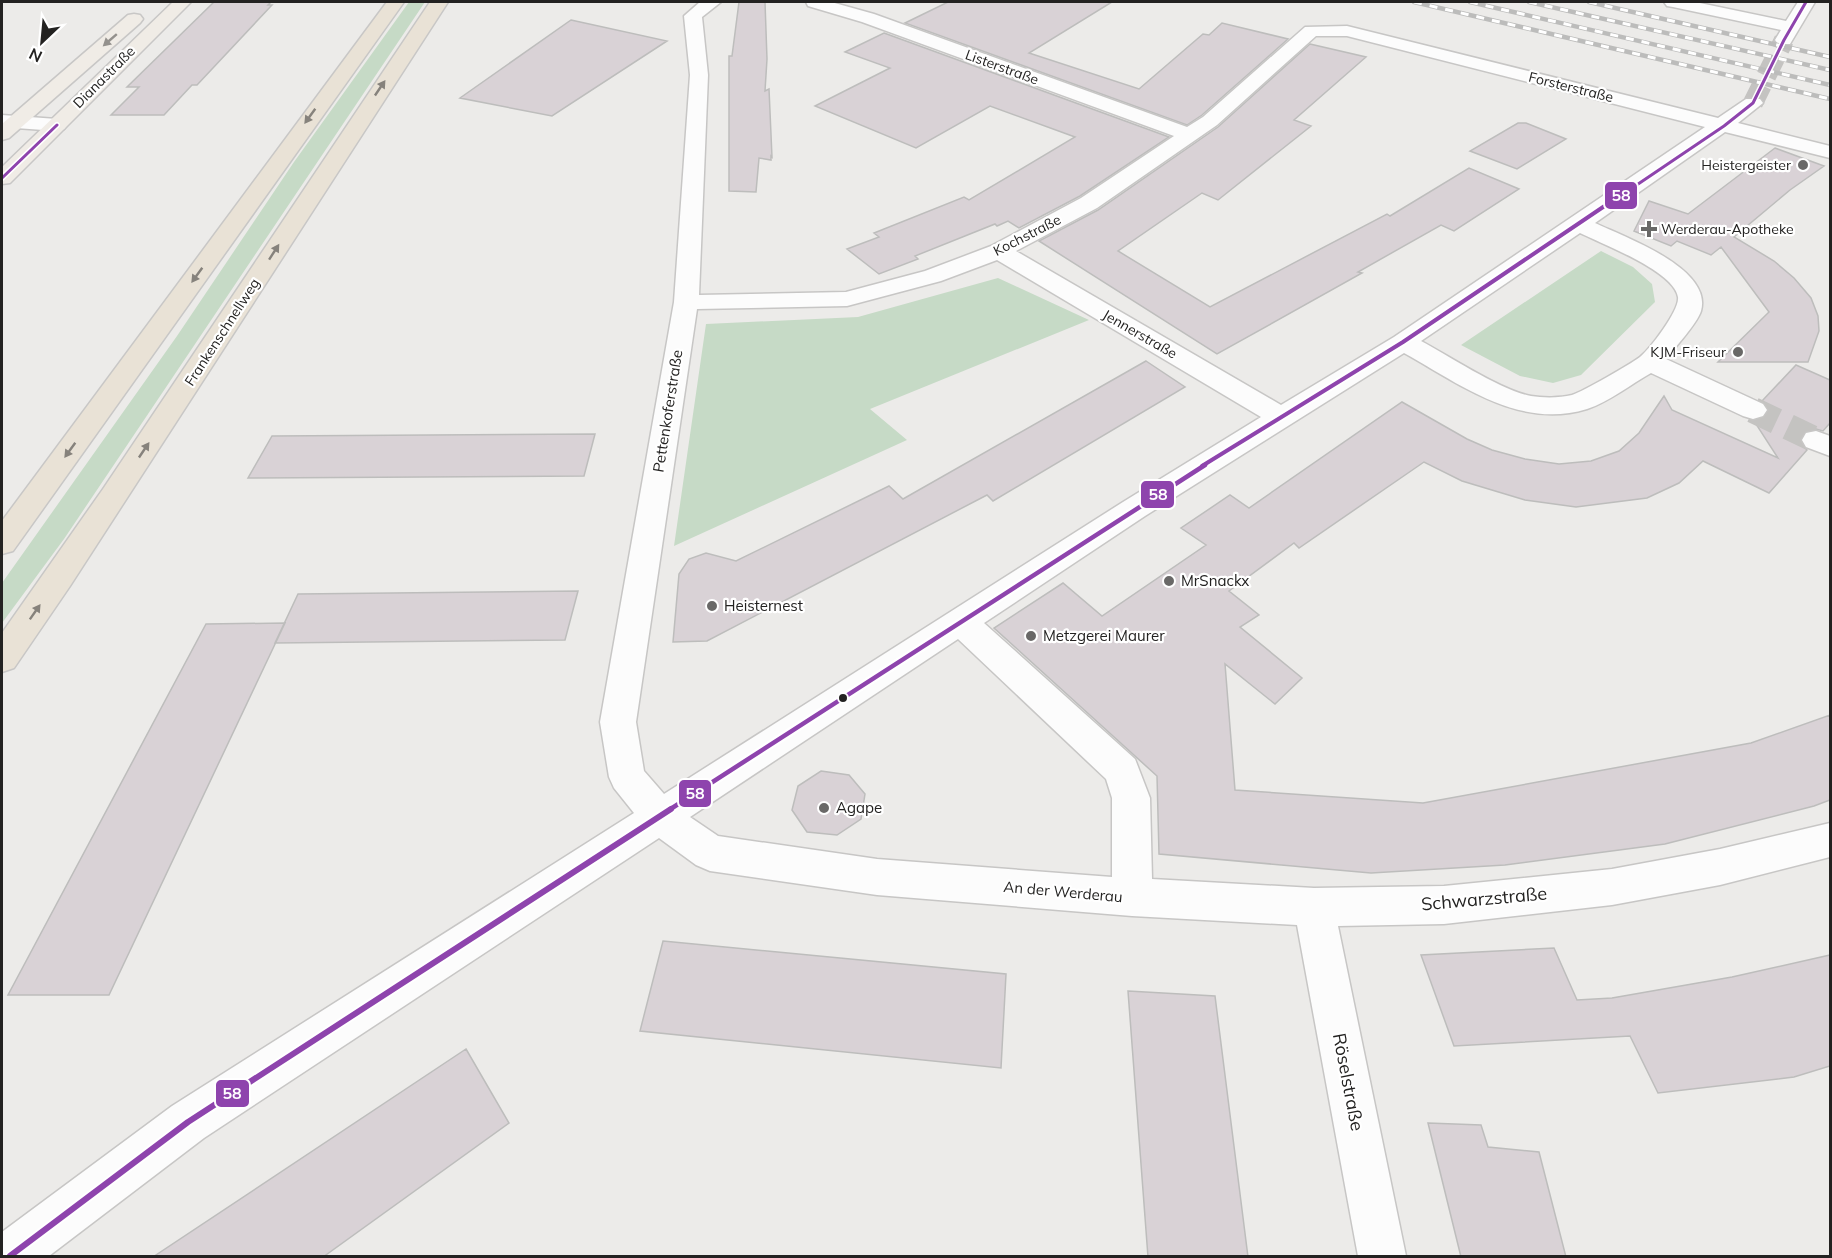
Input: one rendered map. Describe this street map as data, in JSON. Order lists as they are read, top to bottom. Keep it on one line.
{"streets":{"highway":["Frankenschnellweg"],"main road":["Dianastraße"],"street":["Listerstraße","Forsterstraße","Kochstraße","Jennerstraße","Pettenkoferstraße","An der Werderau","Schwarzstraße","Röselstraße"]},"crossings":[["Listerstraße","Kochstraße"],["Forsterstraße","Kochstraße"],["Kochstraße","Jennerstraße"],["Kochstraße","Pettenkoferstraße"],["Pettenkoferstraße","An der Werderau"],["An der Werderau","Schwarzstraße"],["Schwarzstraße","Röselstraße"]],"places":{"other":["Heistergeister","KJM-Friseur","MrSnackx","Heisternest","Metzgerei Maurer","Agape"],"health":["Werderau-Apotheke"]},"lines":["transit line 58"],"north":"bottom left"}
